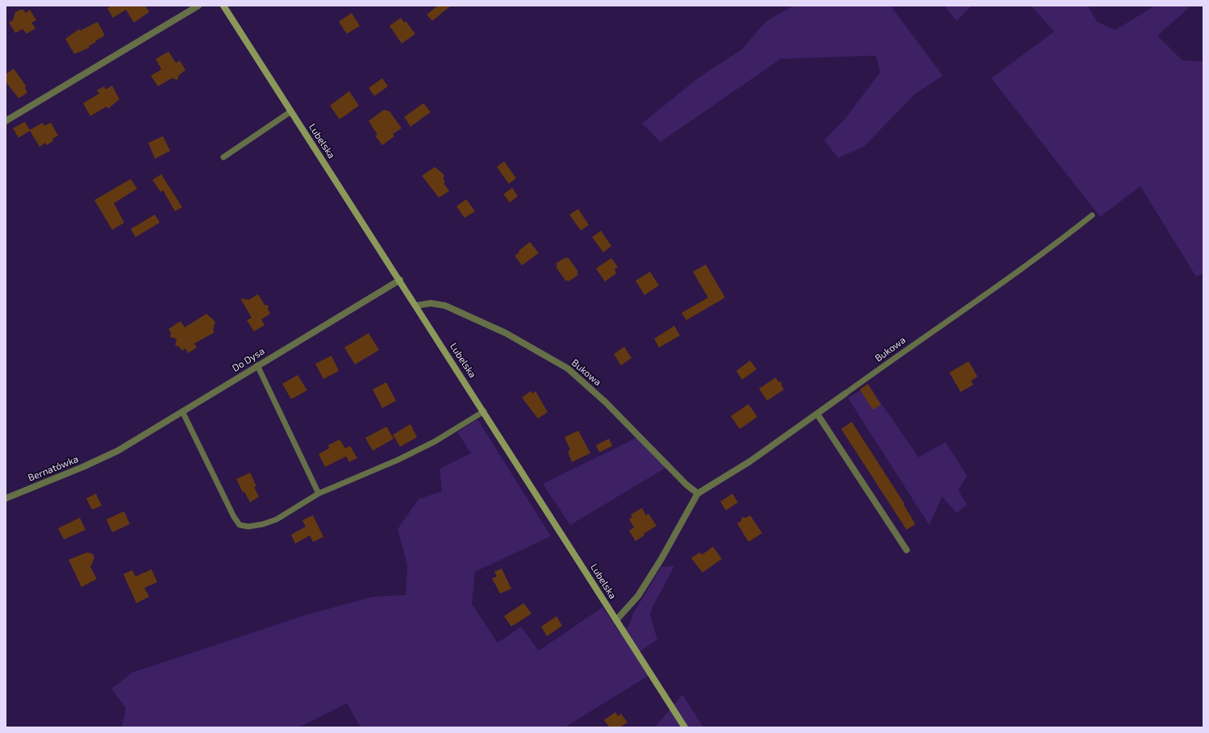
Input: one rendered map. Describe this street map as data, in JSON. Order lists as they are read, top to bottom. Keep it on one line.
{"streets":{"street":["Lubelska","Bukowa","Do Dysa","Bernatówka"]},"crossings":[["Lubelska","Bukowa"],["Lubelska","Do Dysa"],["Do Dysa","Bernatówka"]]}
